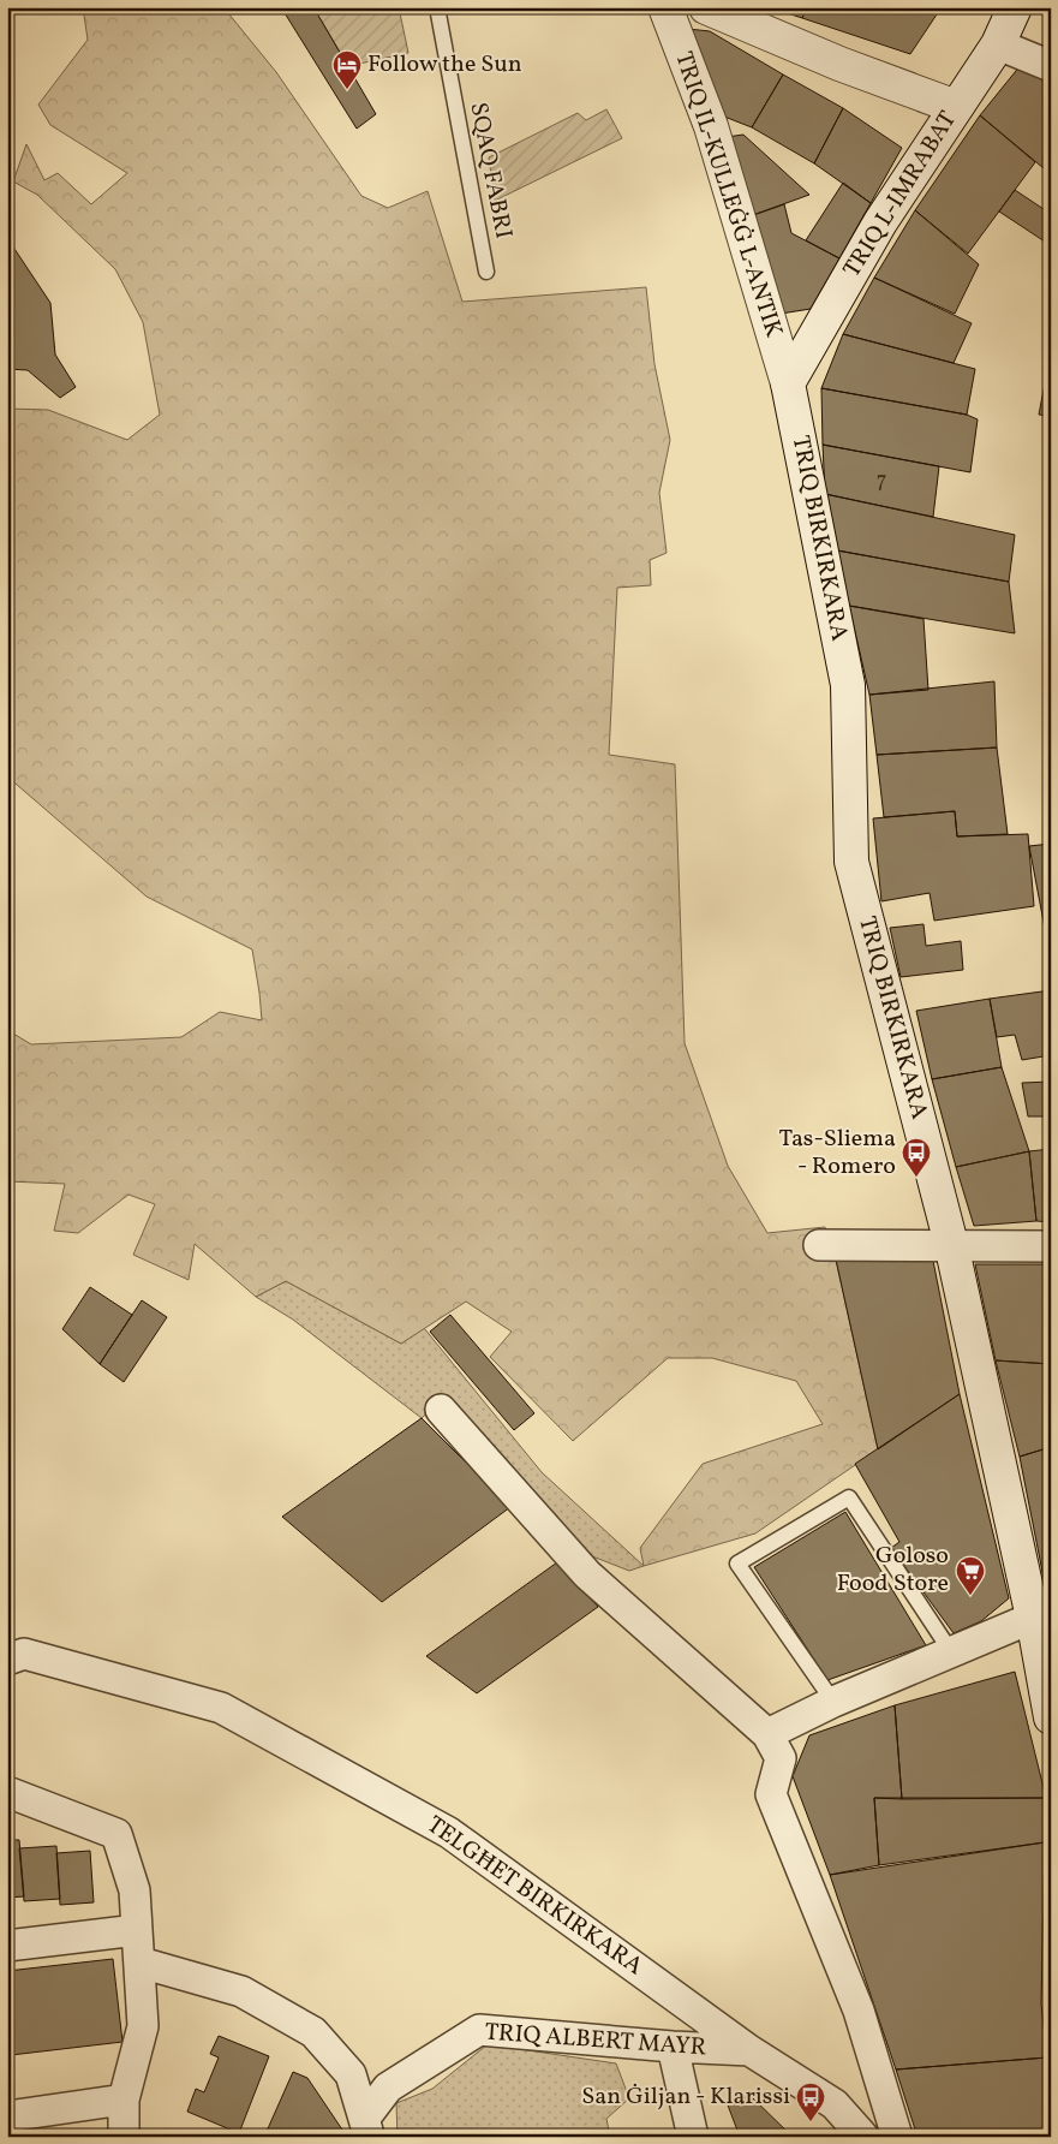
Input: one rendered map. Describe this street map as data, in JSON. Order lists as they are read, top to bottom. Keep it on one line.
{"streets":{"main road":["TRIQ IL-KULLEĠĠ L-ANTIK","TRIQ L-IMRABAT","TRIQ BIRKIRKARA"],"street":["TELGĦET BIRKIRKARA","TRIQ ALBERT MAYR"],"lane":["SQAQ FABRI"]},"crossings":[["TRIQ IL-KULLEĠĠ L-ANTIK","TRIQ L-IMRABAT"],["TRIQ IL-KULLEĠĠ L-ANTIK","TRIQ BIRKIRKARA"],["TRIQ L-IMRABAT","TRIQ BIRKIRKARA"],["TELGĦET BIRKIRKARA","TRIQ ALBERT MAYR"]],"places":{"hotel":["Follow the Sun"],"bus stop":["Tas-Sliema - Romero","San Ġiljan - Klarissi"],"supermarket":["Goloso Food Store"]},"house_numbers":["7"]}
